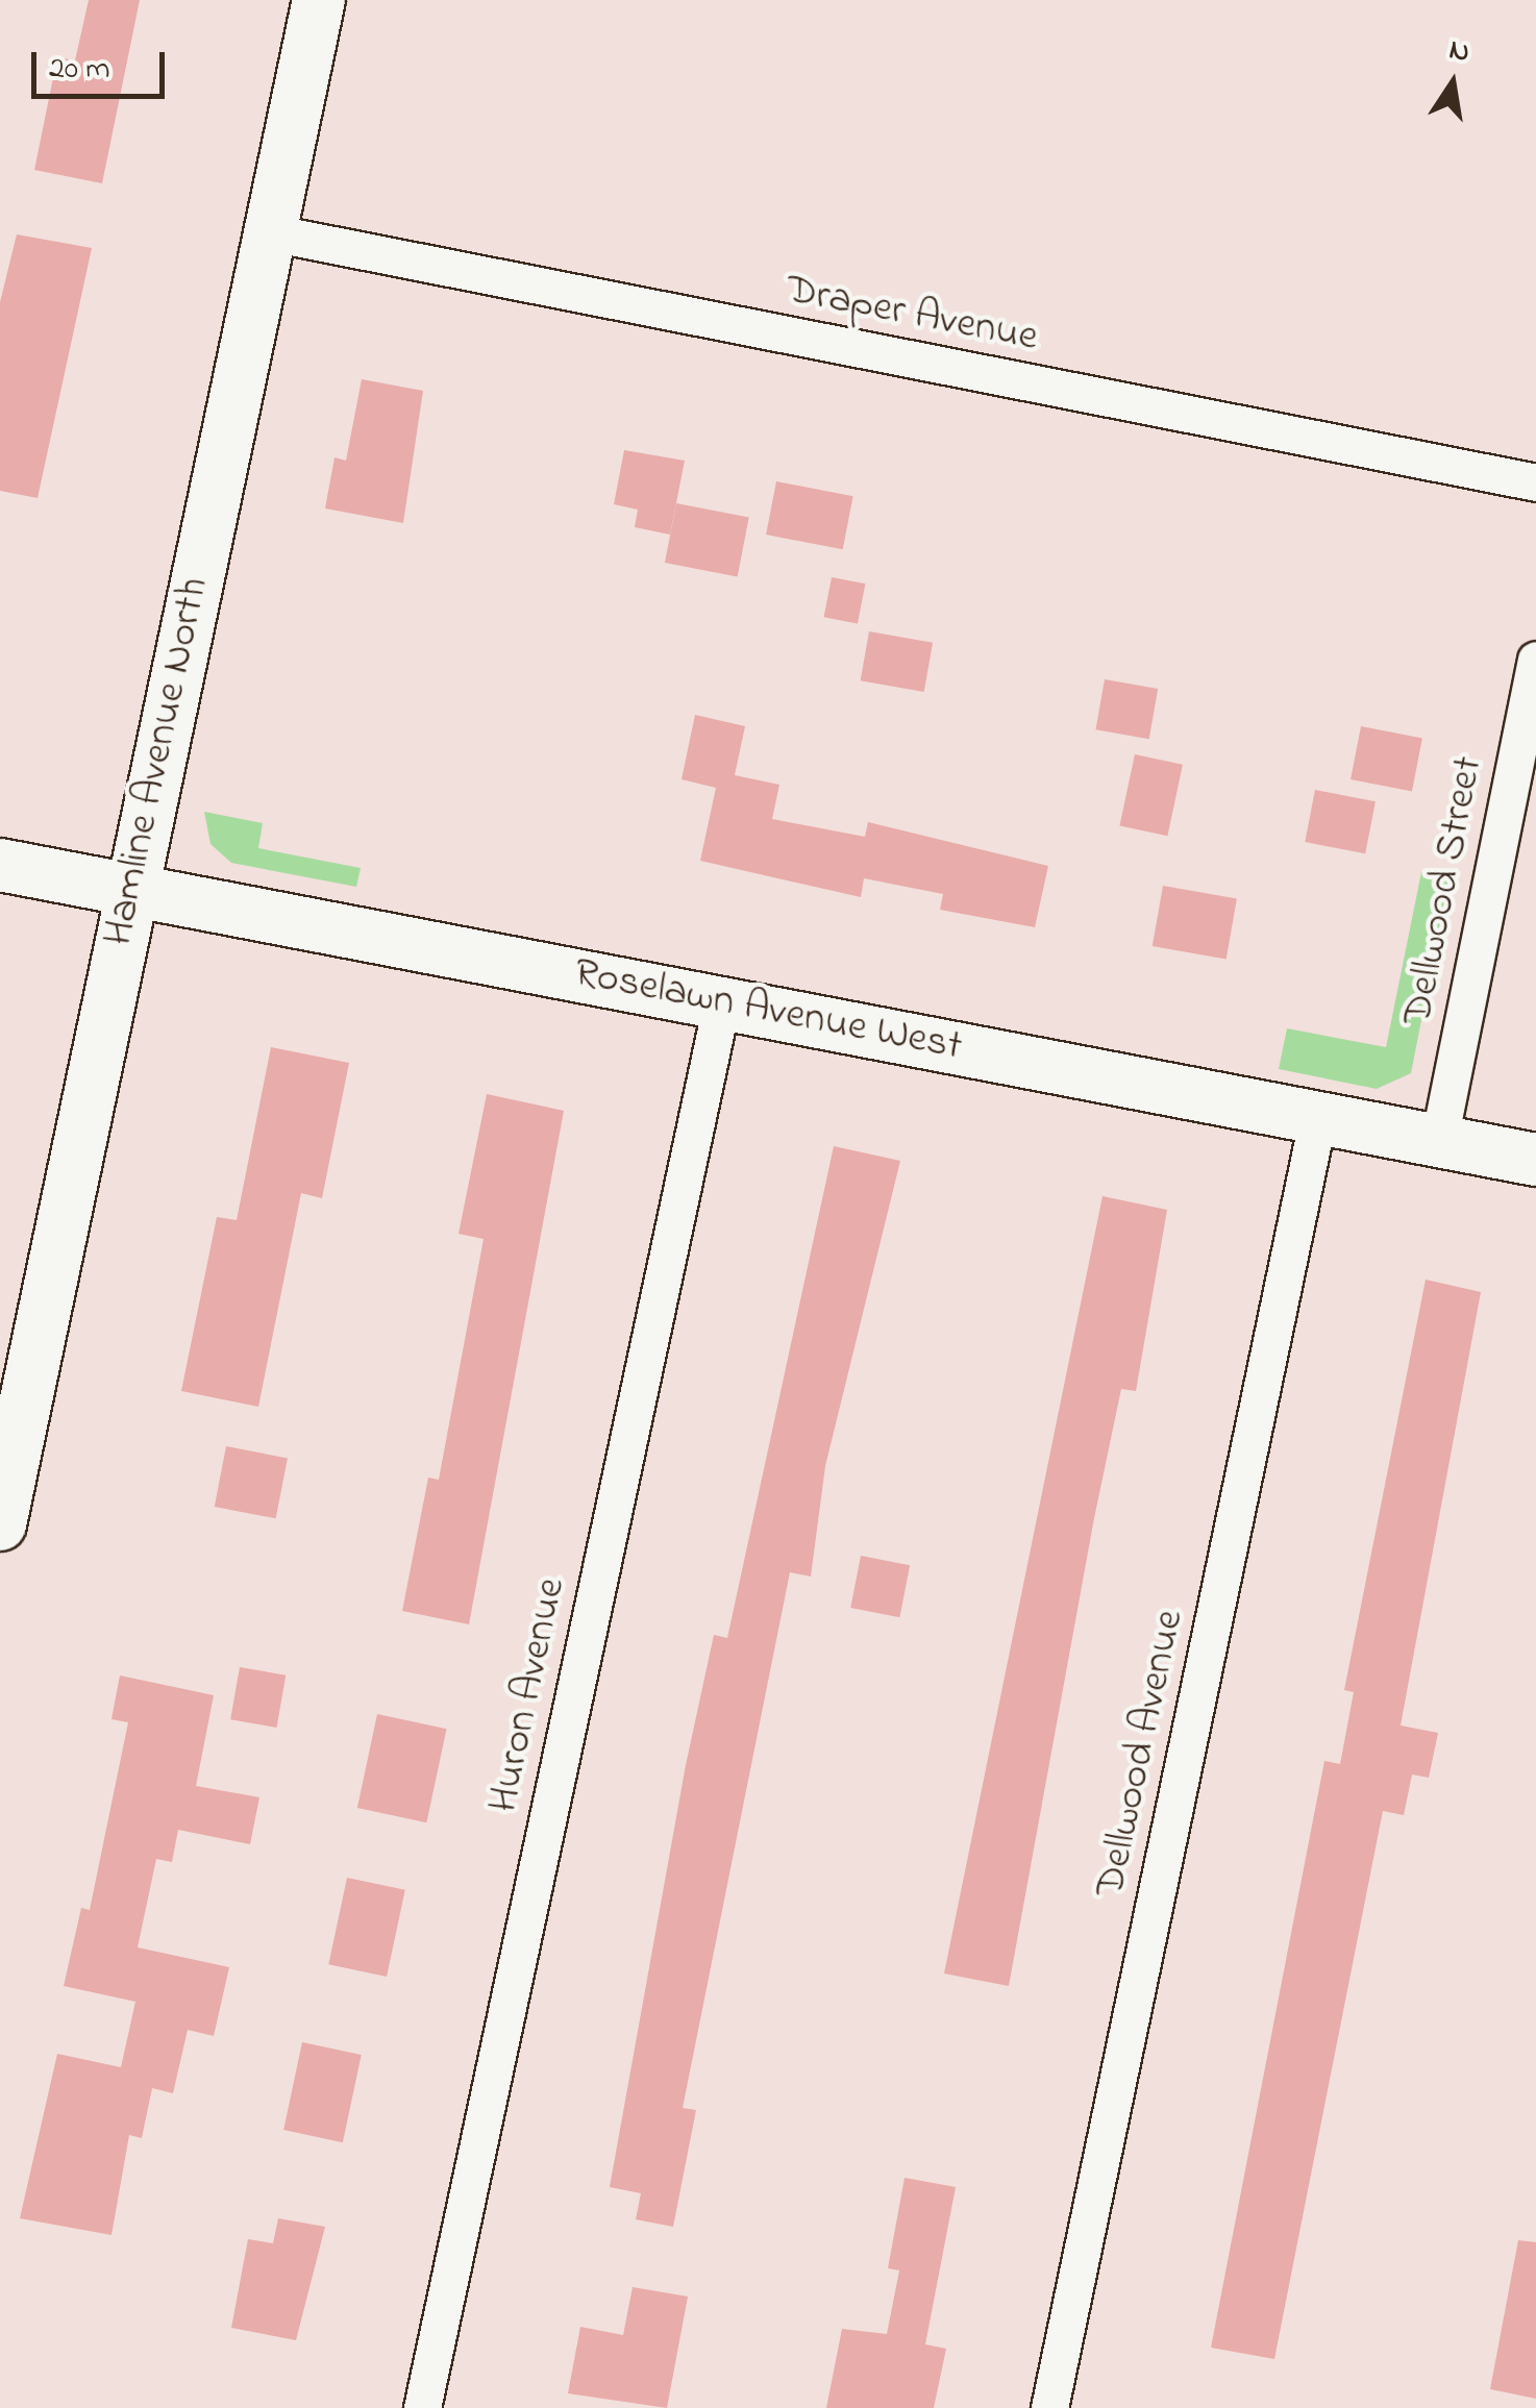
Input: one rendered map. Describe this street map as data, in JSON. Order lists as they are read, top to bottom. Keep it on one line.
{"streets":{"street":["Draper Avenue","Hamline Avenue North","Dellwood Street","Roselawn Avenue West","Huron Avenue","Dellwood Avenue"]},"crossings":[["Draper Avenue","Hamline Avenue North"],["Hamline Avenue North","Roselawn Avenue West"],["Dellwood Street","Roselawn Avenue West"],["Roselawn Avenue West","Huron Avenue"],["Roselawn Avenue West","Dellwood Avenue"]],"scale_bar":"20 m","north":"top"}
